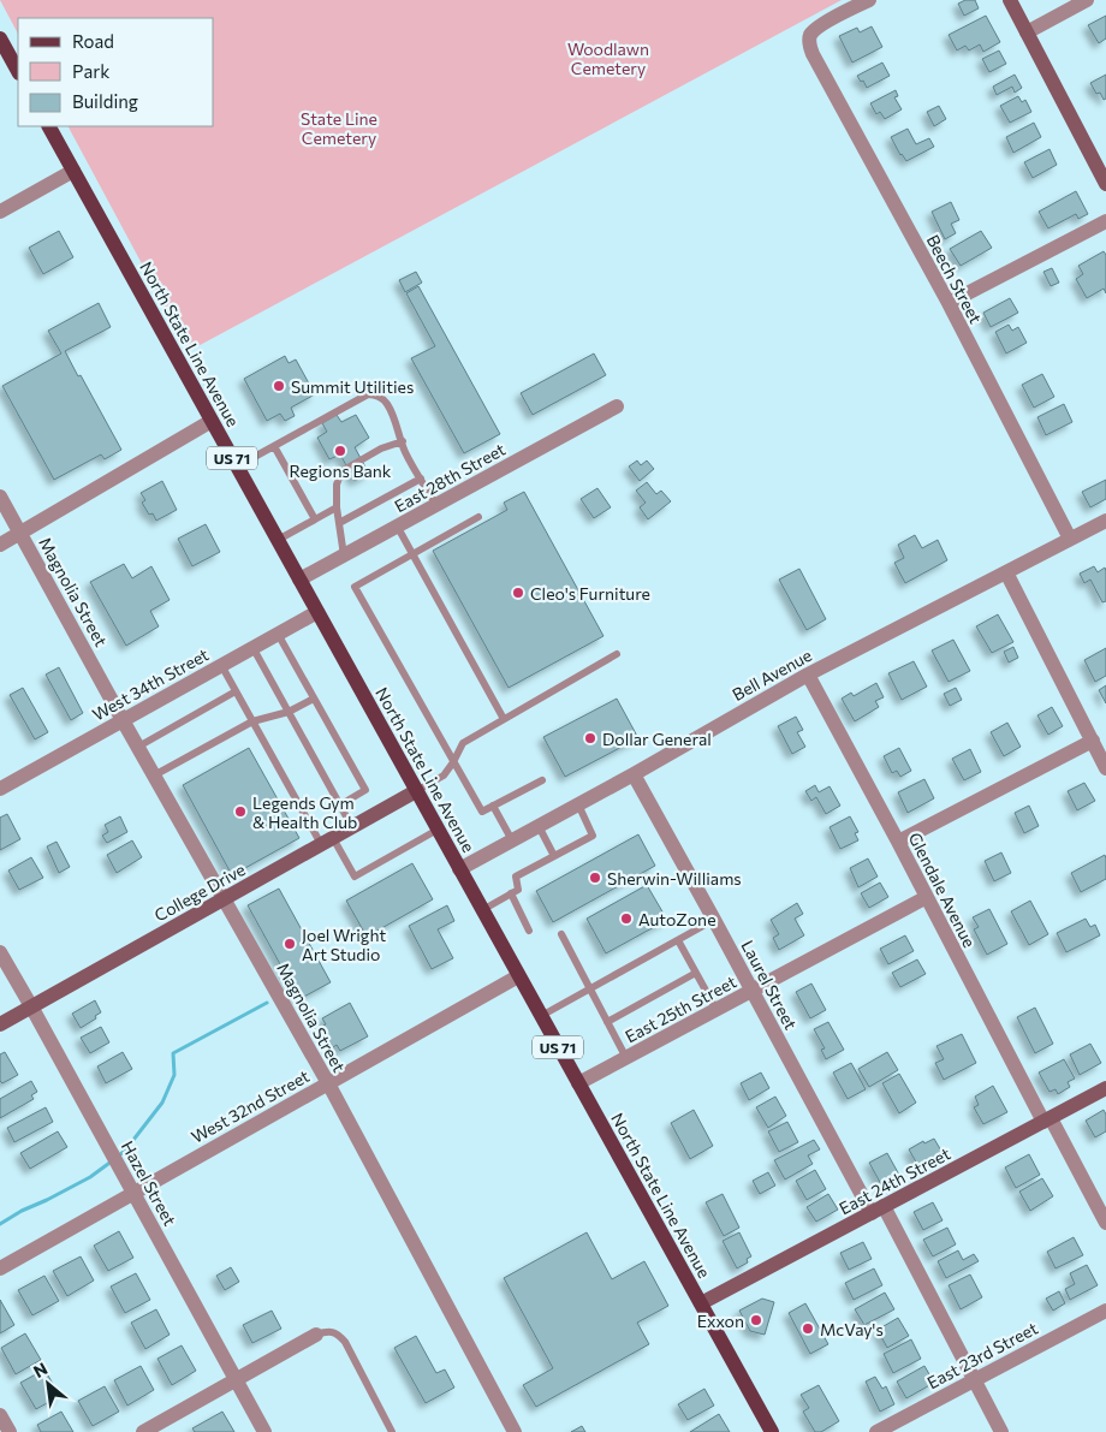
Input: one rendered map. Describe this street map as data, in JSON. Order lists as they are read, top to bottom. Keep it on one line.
{"streets":{"main road":["North State Line Avenue","US 71"],"street":["Beech Street","East 28th Street","Magnolia Street","Bell Avenue","West 34th Street","Glendale Avenue","College Drive","Laurel Street","East 25th Street","West 32nd Street","East 24th Street","Hazel Street","East 23rd Street"]},"crossings":[["Beech Street","Bell Avenue"],["North State Line Avenue","East 28th Street"],["North State Line Avenue","Bell Avenue"],["North State Line Avenue","West 34th Street"],["North State Line Avenue","College Drive"],["North State Line Avenue","East 25th Street"],["North State Line Avenue","West 32nd Street"],["North State Line Avenue","East 24th Street"],["Magnolia Street","West 34th Street"],["Magnolia Street","College Drive"],["Magnolia Street","West 32nd Street"],["Bell Avenue","Glendale Avenue"],["Bell Avenue","Laurel Street"],["Glendale Avenue","East 25th Street"],["Glendale Avenue","East 24th Street"],["College Drive","Hazel Street"],["Laurel Street","East 25th Street"],["Laurel Street","East 24th Street"],["Laurel Street","East 23rd Street"],["West 32nd Street","Hazel Street"]],"parks":["Woodlawn Cemetery","State Line Cemetery"],"places":["Summit Utilities","Regions Bank","Cleo's Furniture","Dollar General","Legends Gym & Health Club","Sherwin-Williams","AutoZone","Joel Wright Art Studio","Exxon","McVay's"],"legend":["Road","Park","Building"],"north":"top left"}
